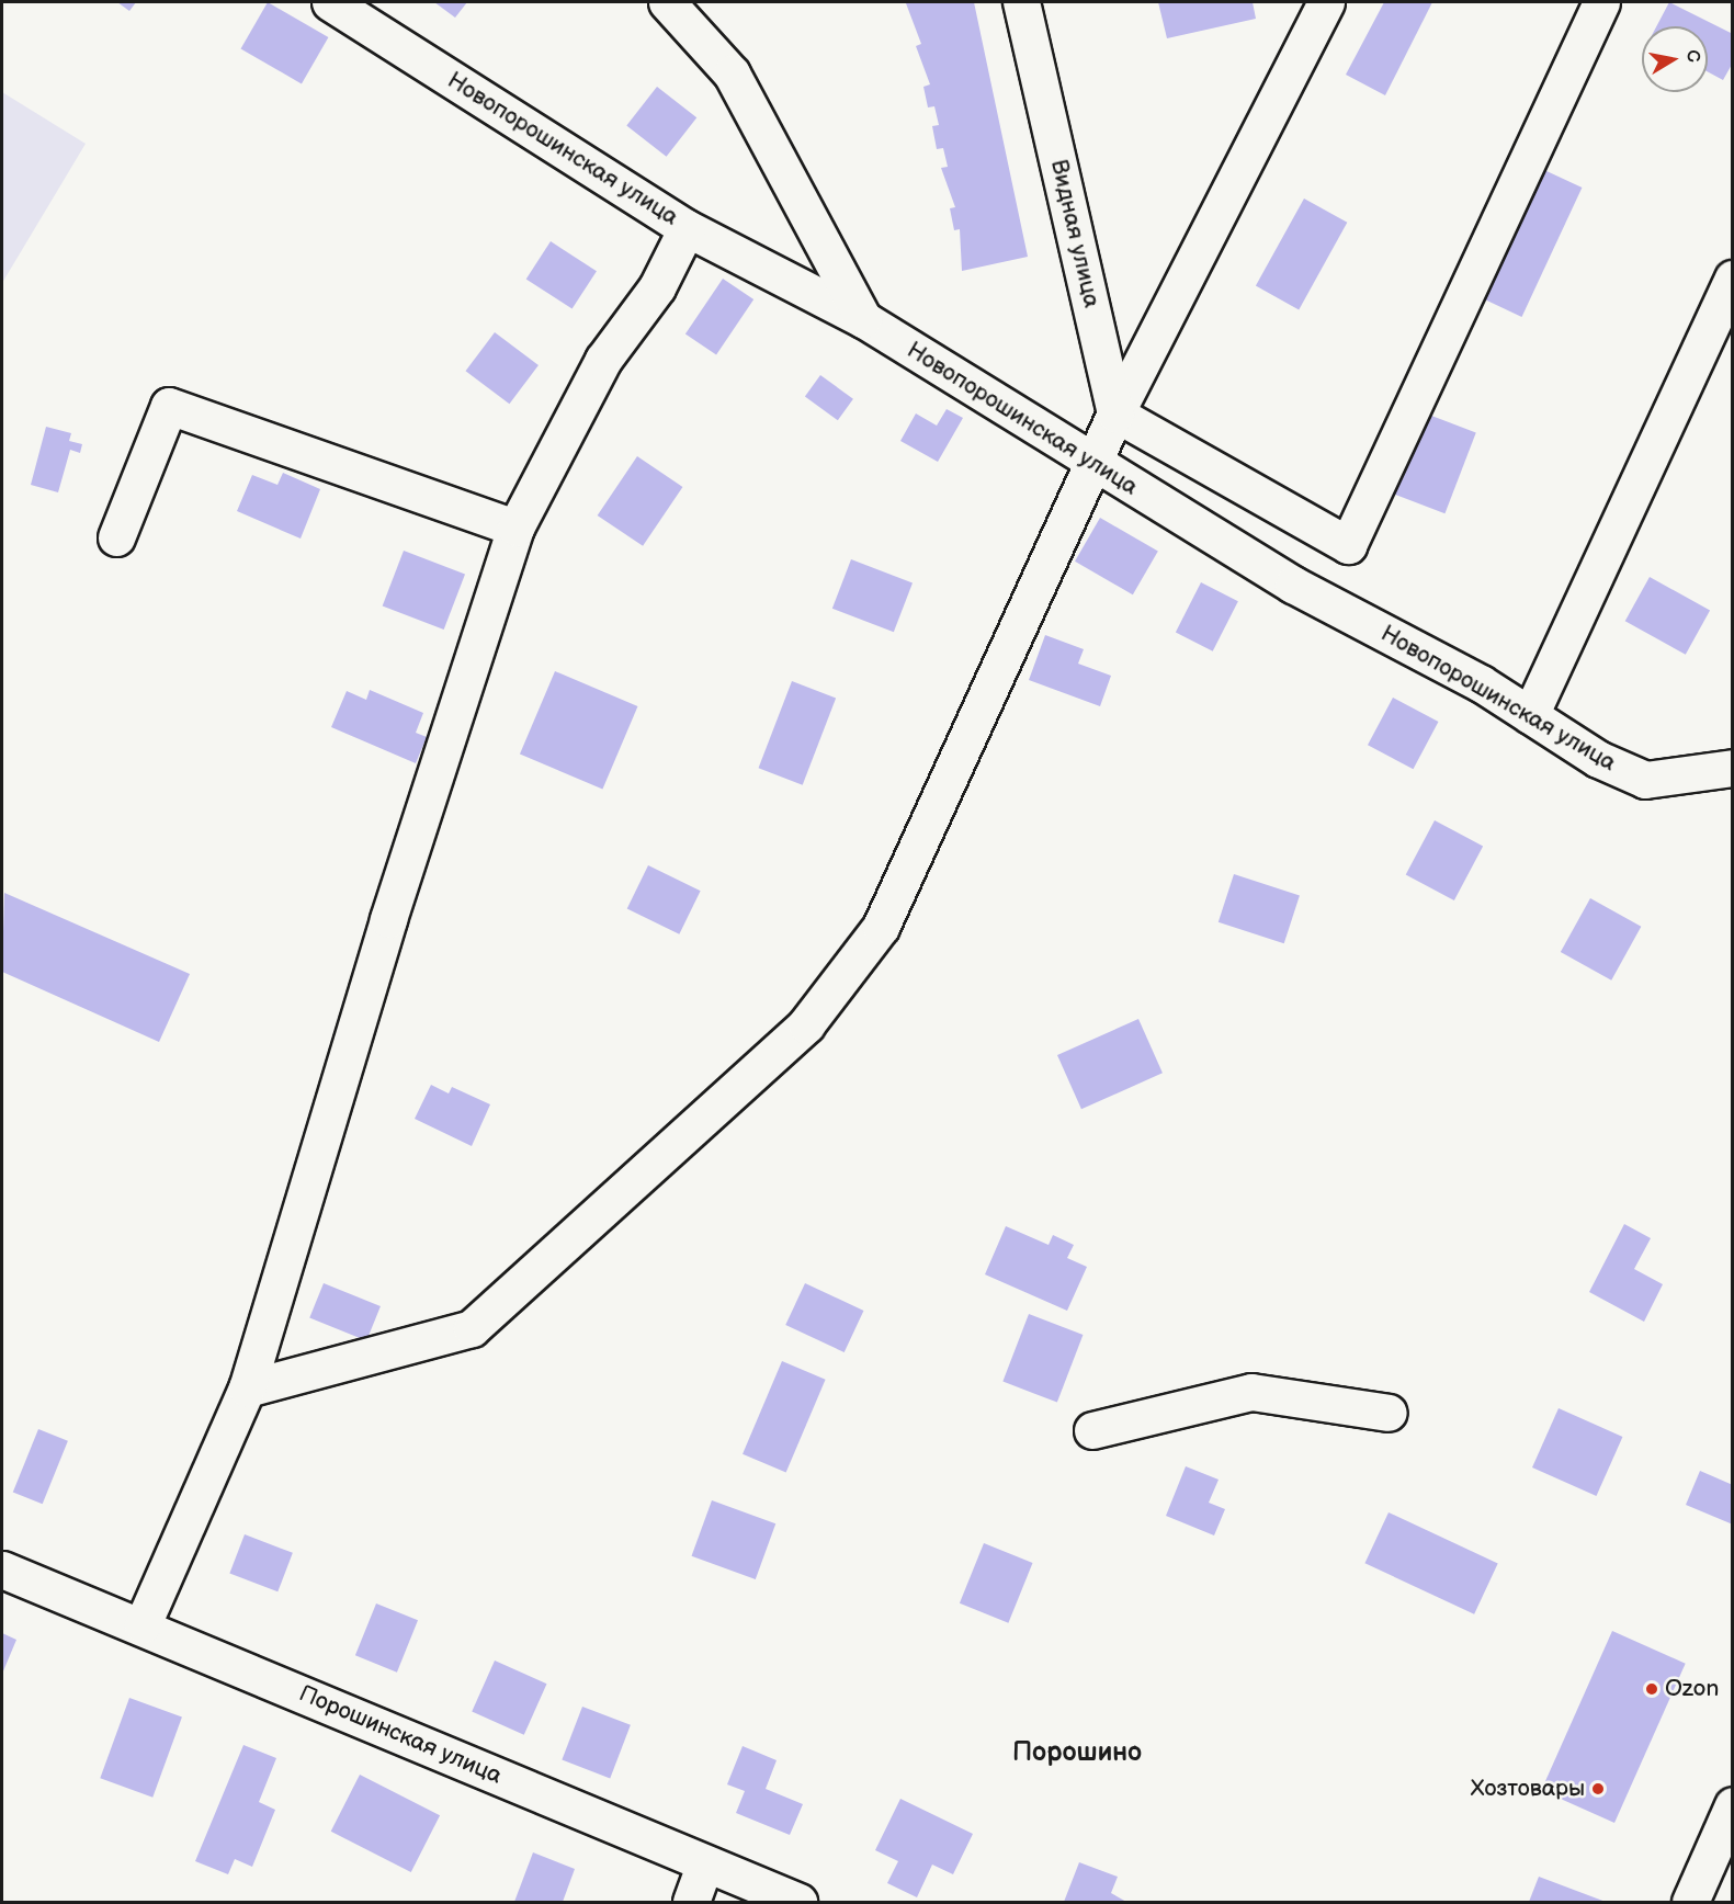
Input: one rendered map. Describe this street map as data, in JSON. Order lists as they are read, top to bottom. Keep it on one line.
{"streets":{"street":["Новопорошинская улица","Видная улица","Порошинская улица"]},"districts":["Порошино"],"places":["Ozon","Хозтовары"],"north":"right"}
